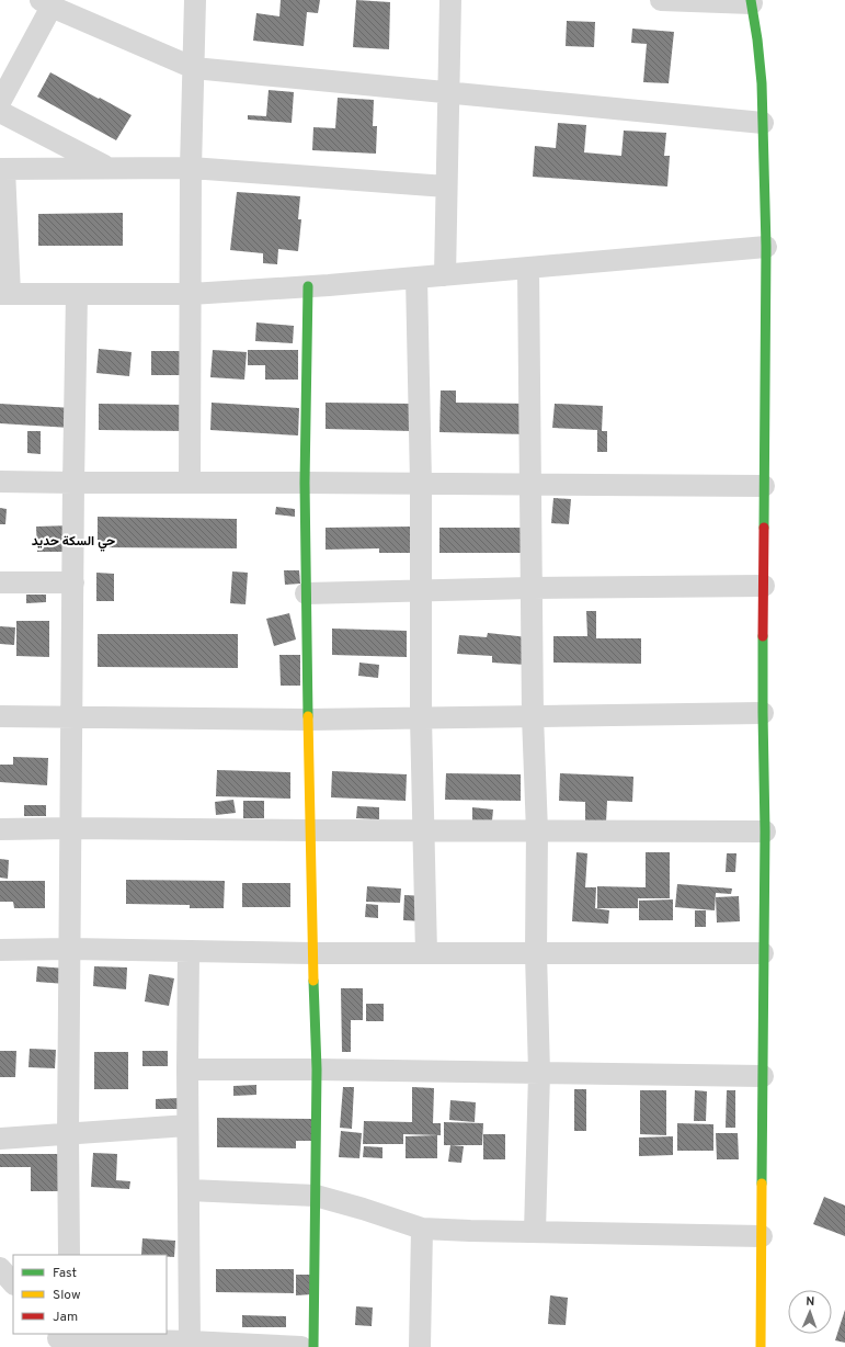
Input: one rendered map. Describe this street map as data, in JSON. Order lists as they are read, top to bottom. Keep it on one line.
{"districts":["حي السكة حديد"],"legend":["Fast","Slow","Jam"],"north":"top"}
